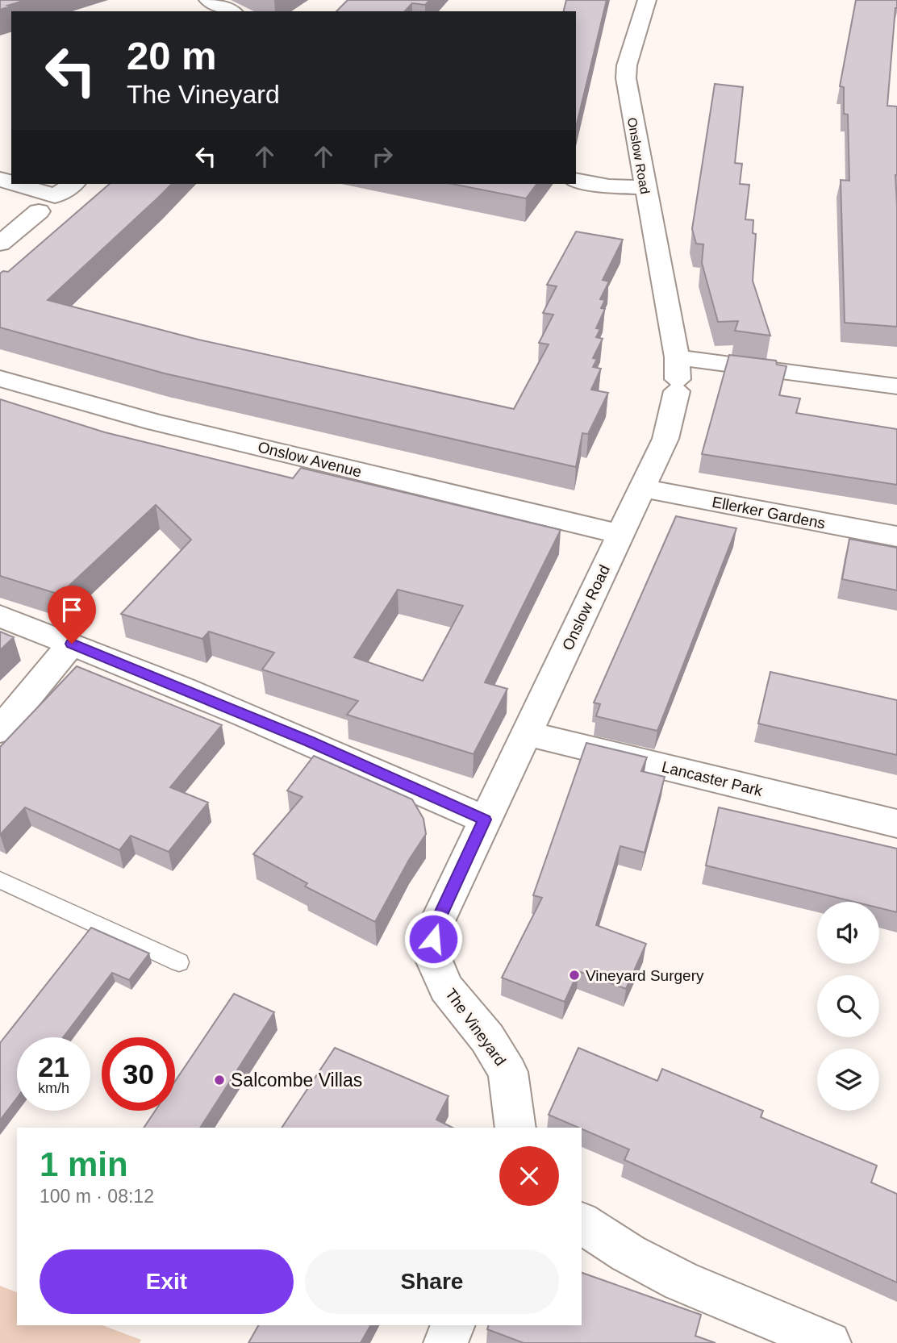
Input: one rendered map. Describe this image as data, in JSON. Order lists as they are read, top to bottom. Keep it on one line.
{"streets":{"street":["Onslow Road","Onslow Avenue","Ellerker Gardens","Lancaster Park","The Vineyard"]},"crossings":[["Onslow Road","Onslow Avenue"],["Onslow Road","Ellerker Gardens"],["Onslow Road","Lancaster Park"],["Onslow Road","The Vineyard"]],"places":["Vineyard Surgery","Salcombe Villas"],"page":{"turn":["20 m","The Vineyard"],"speed":"21 km/h","limit":"30","heading":["1 min","100 m · 08:12"],"buttons":["Exit","Share"]}}
